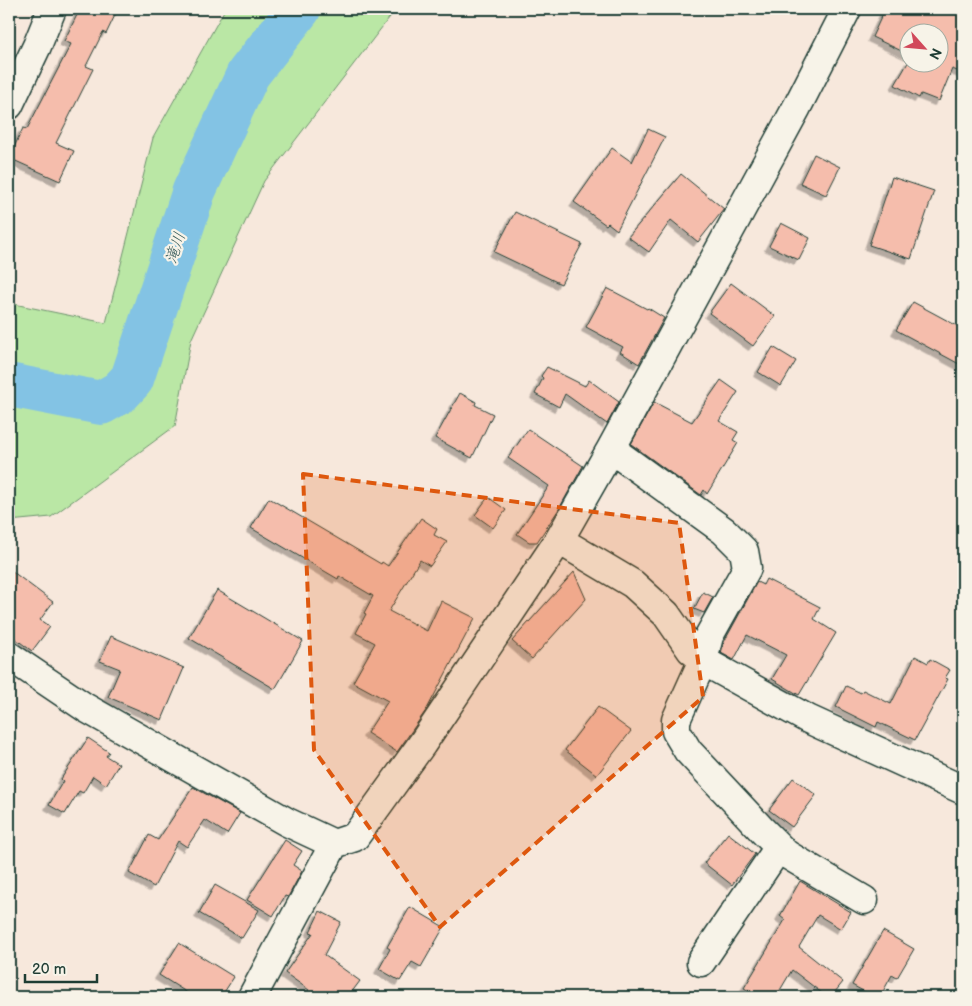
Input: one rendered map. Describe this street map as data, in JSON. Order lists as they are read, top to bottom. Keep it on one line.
{"water":["滝川"],"scale_bar":"20 m","north":"bottom right"}
